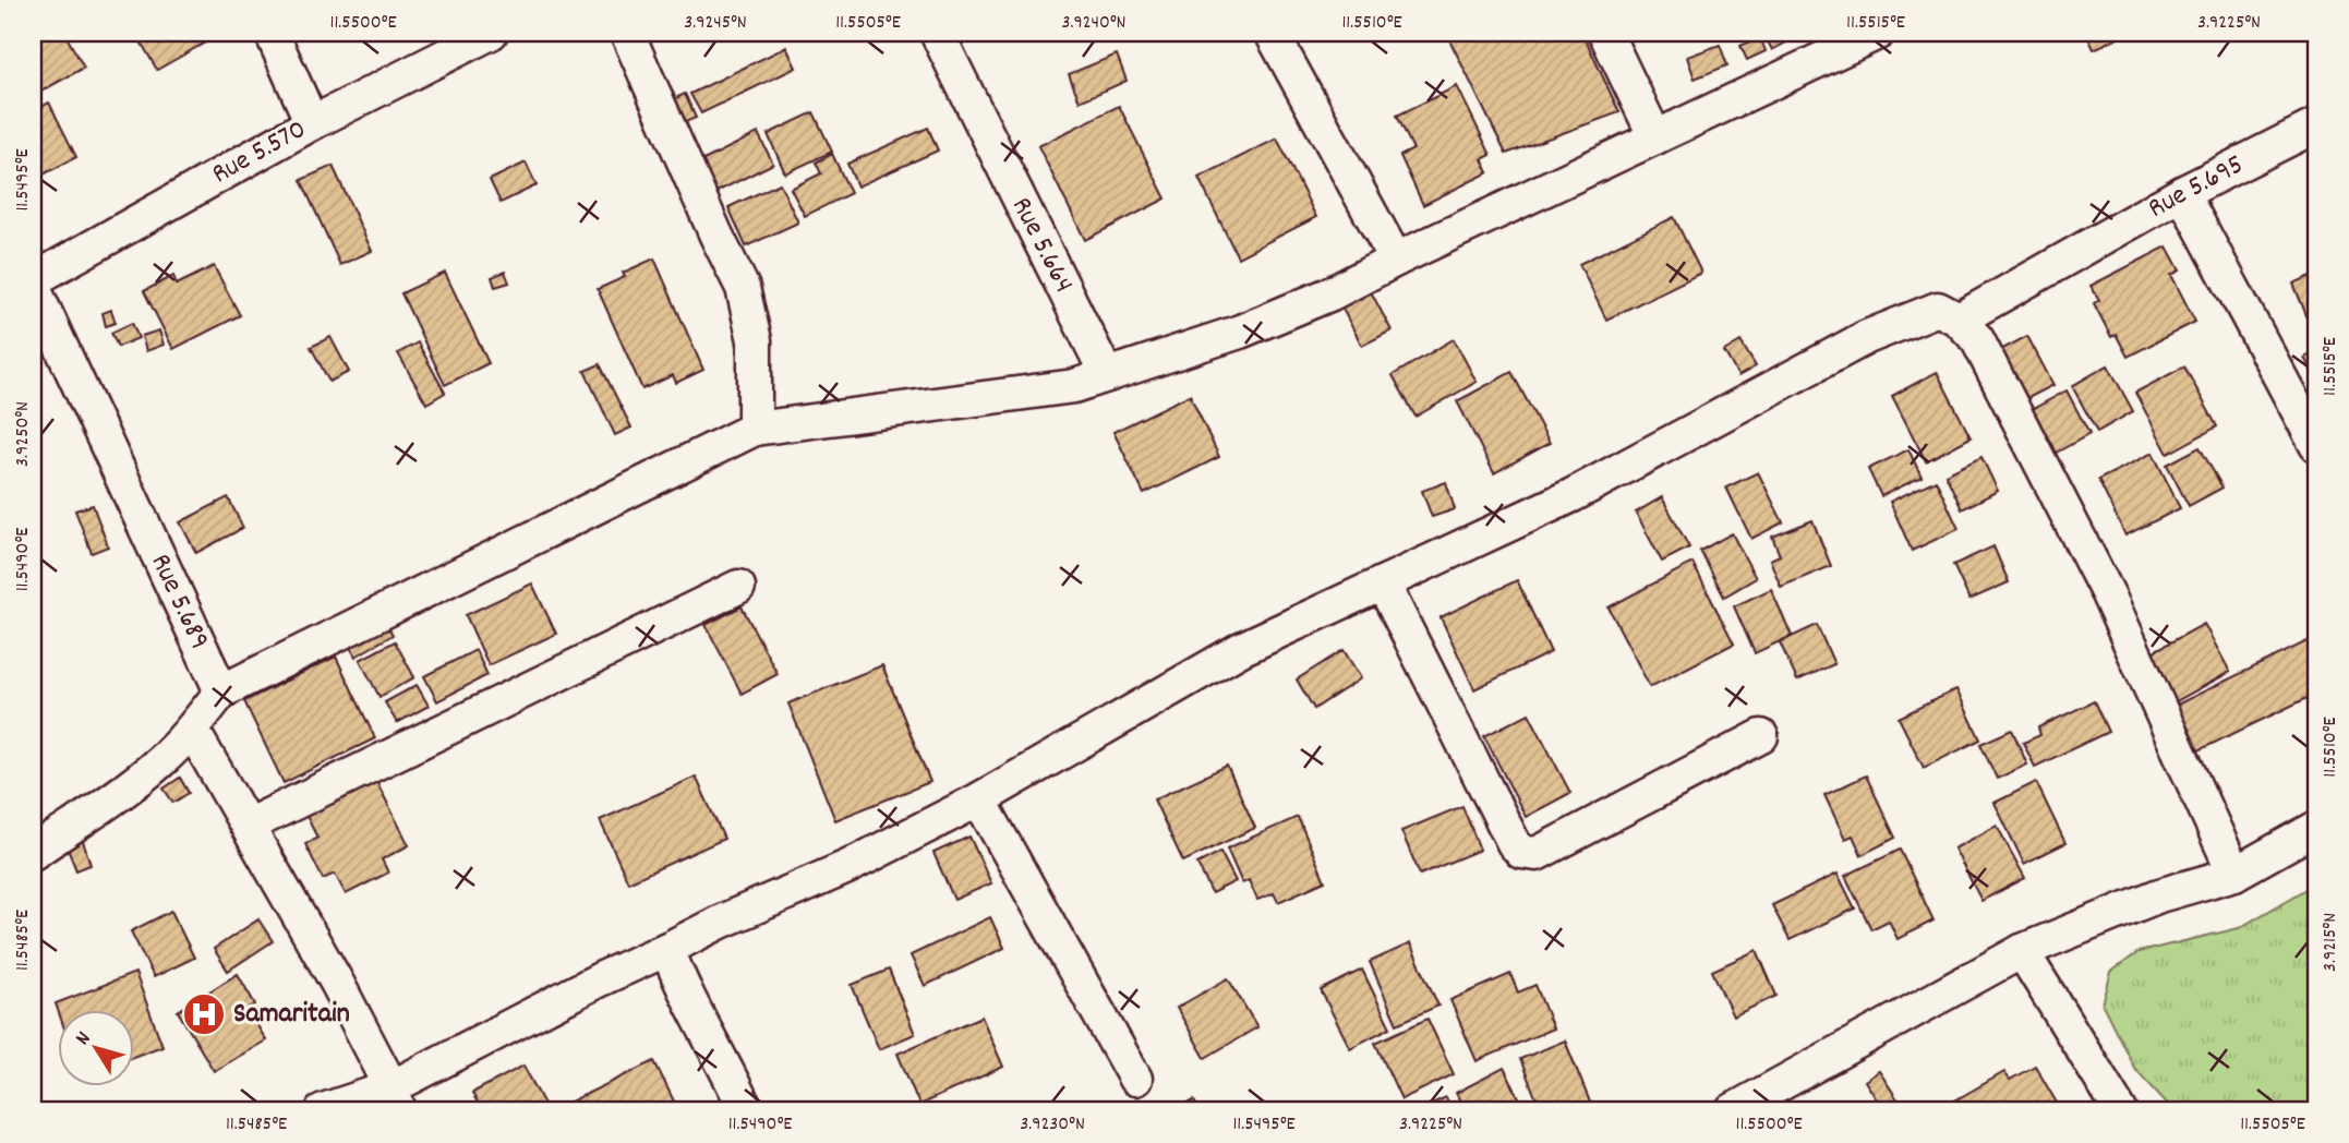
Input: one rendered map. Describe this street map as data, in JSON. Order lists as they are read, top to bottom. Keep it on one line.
{"streets":{"street":["Rue 5.570","Rue 5.695","Rue 5.664","Rue 5.689"]},"crossings":[["Rue 5.570","Rue 5.689"]],"places":{"hospital":["Samaritain"]},"north":"top left","coordinates":["11.5500°E","3.9245°N","11.5505°E","3.9240°N","11.5510°E","11.5515°E","3.9225°N","11.5495°E","3.9250°N","11.5490°E","11.5485°E","3.9215°N","3.9230°N"]}
